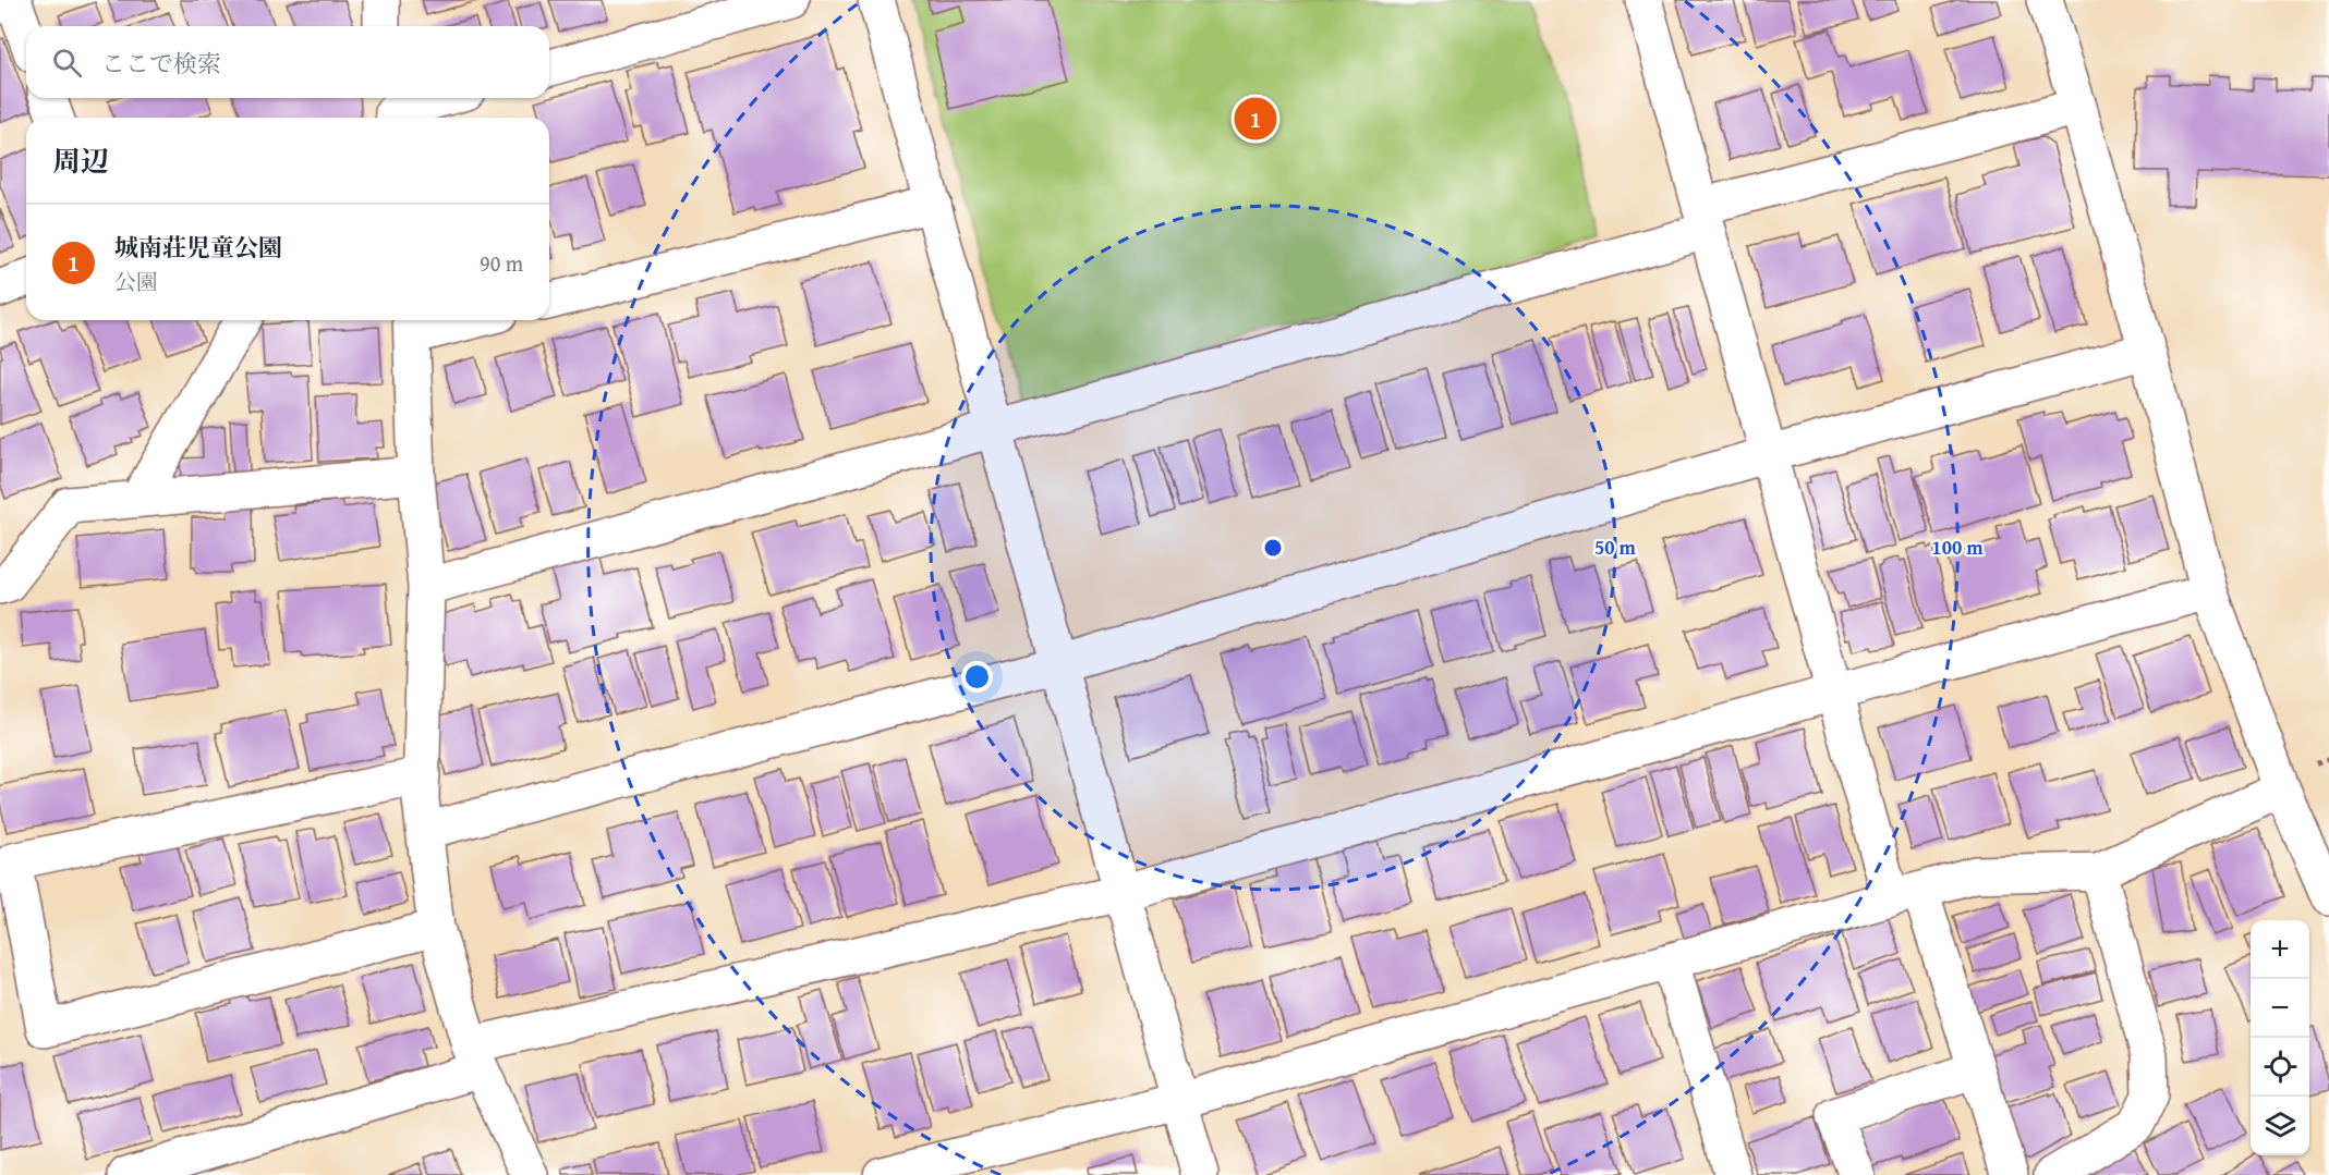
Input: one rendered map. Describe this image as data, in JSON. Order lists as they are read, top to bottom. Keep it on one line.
{"page":{"search":"ここで検索","pins":"1","heading":"周辺","list":[{"mark":"1","name":"城南荘児童公園","note":"公園","value":"90 m"}],"map_buttons":["+","−"]},"rings":["50 m","100 m"]}
